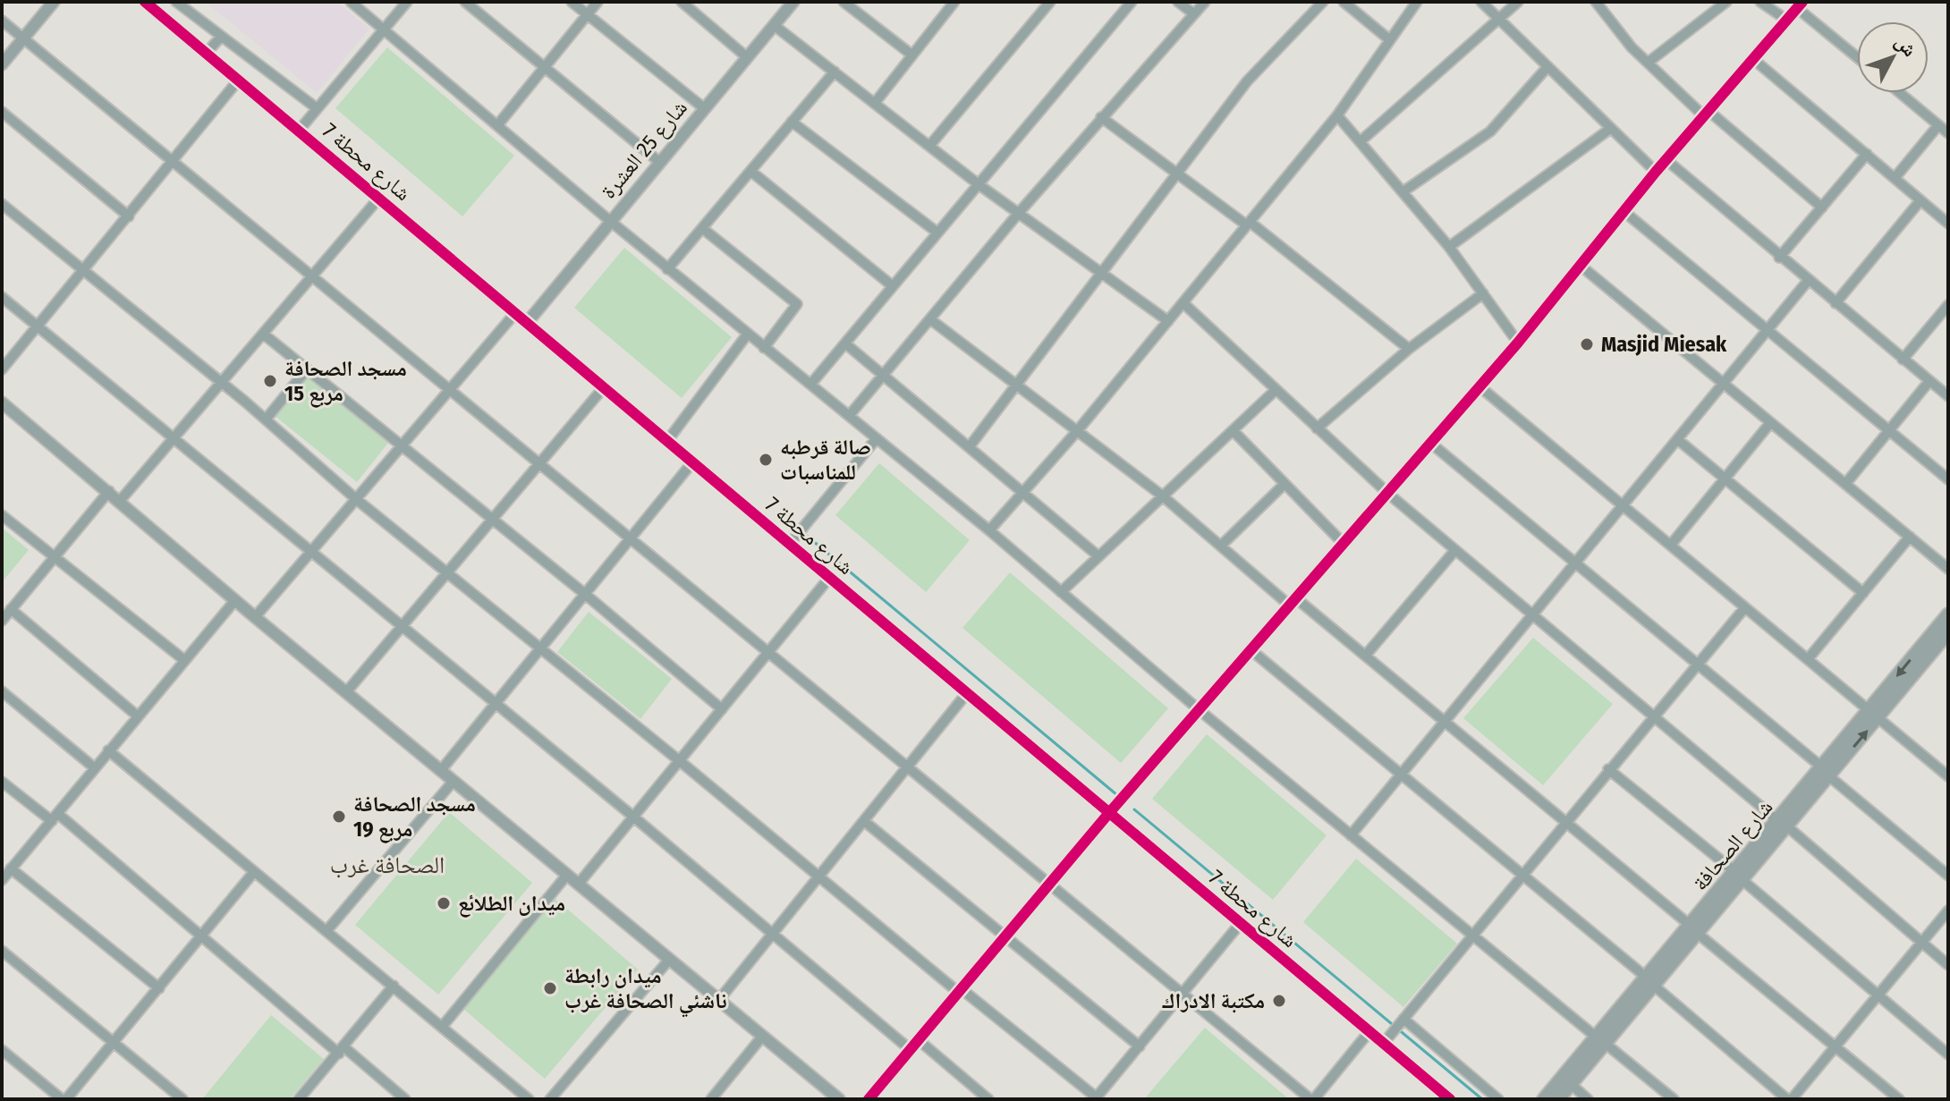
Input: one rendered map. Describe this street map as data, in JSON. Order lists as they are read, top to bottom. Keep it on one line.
{"streets":{"main road":["شارع الصحافة"],"street":["شارع 25 العشرة","شارع محطة 7"]},"crossings":[["شارع 25 العشرة","شارع محطة 7"]],"districts":["الصحافة غرب"],"places":["Masjid Miesak","مسجد الصحافة مربع 15","صالة قرطبه للمناسبات","مسجد الصحافة مربع 19","ميدان الطلائع","ميدان رابطة ناشئي الصحافة غرب","مكتبة الادراك"],"north":"top right"}
